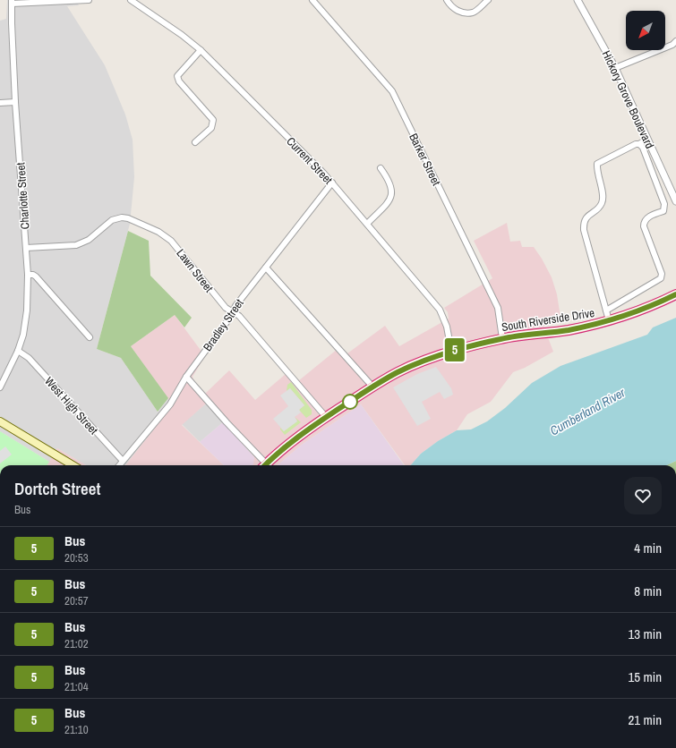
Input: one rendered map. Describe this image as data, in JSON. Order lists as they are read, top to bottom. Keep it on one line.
{"streets":{"highway":["South Riverside Drive"],"street":["Hickory Grove Boulevard","Barker Street","Current Street","Charlotte Street","Lawn Street","Bradley Street","West High Street"]},"crossings":[["Barker Street","South Riverside Drive"],["Current Street","South Riverside Drive"],["Current Street","Bradley Street"],["Charlotte Street","Lawn Street"],["Charlotte Street","West High Street"],["Lawn Street","South Riverside Drive"],["Lawn Street","Bradley Street"],["Bradley Street","West High Street"]],"water":["Cumberland River"],"lines":["bus line 5"],"north":"bottom left","page":{"on_map":"5","heading":["Dortch Street","Bus"],"list":[{"mark":"5","name":"Bus","note":"20:53","value":"4 min"},{"mark":"5","name":"Bus","note":"20:57","value":"8 min"},{"mark":"5","name":"Bus","note":"21:02","value":"13 min"},{"mark":"5","name":"Bus","note":"21:04","value":"15 min"},{"mark":"5","name":"Bus","note":"21:10","value":"21 min"}]}}
